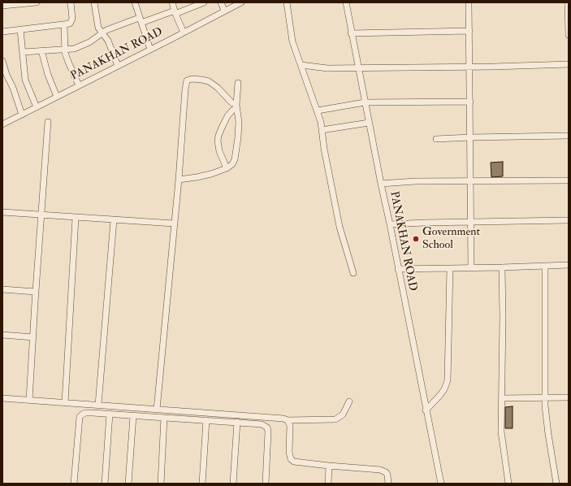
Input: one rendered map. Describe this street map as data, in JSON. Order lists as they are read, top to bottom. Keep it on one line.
{"streets":{"street":["PANAKHAN ROAD"]},"places":["Government School"]}
